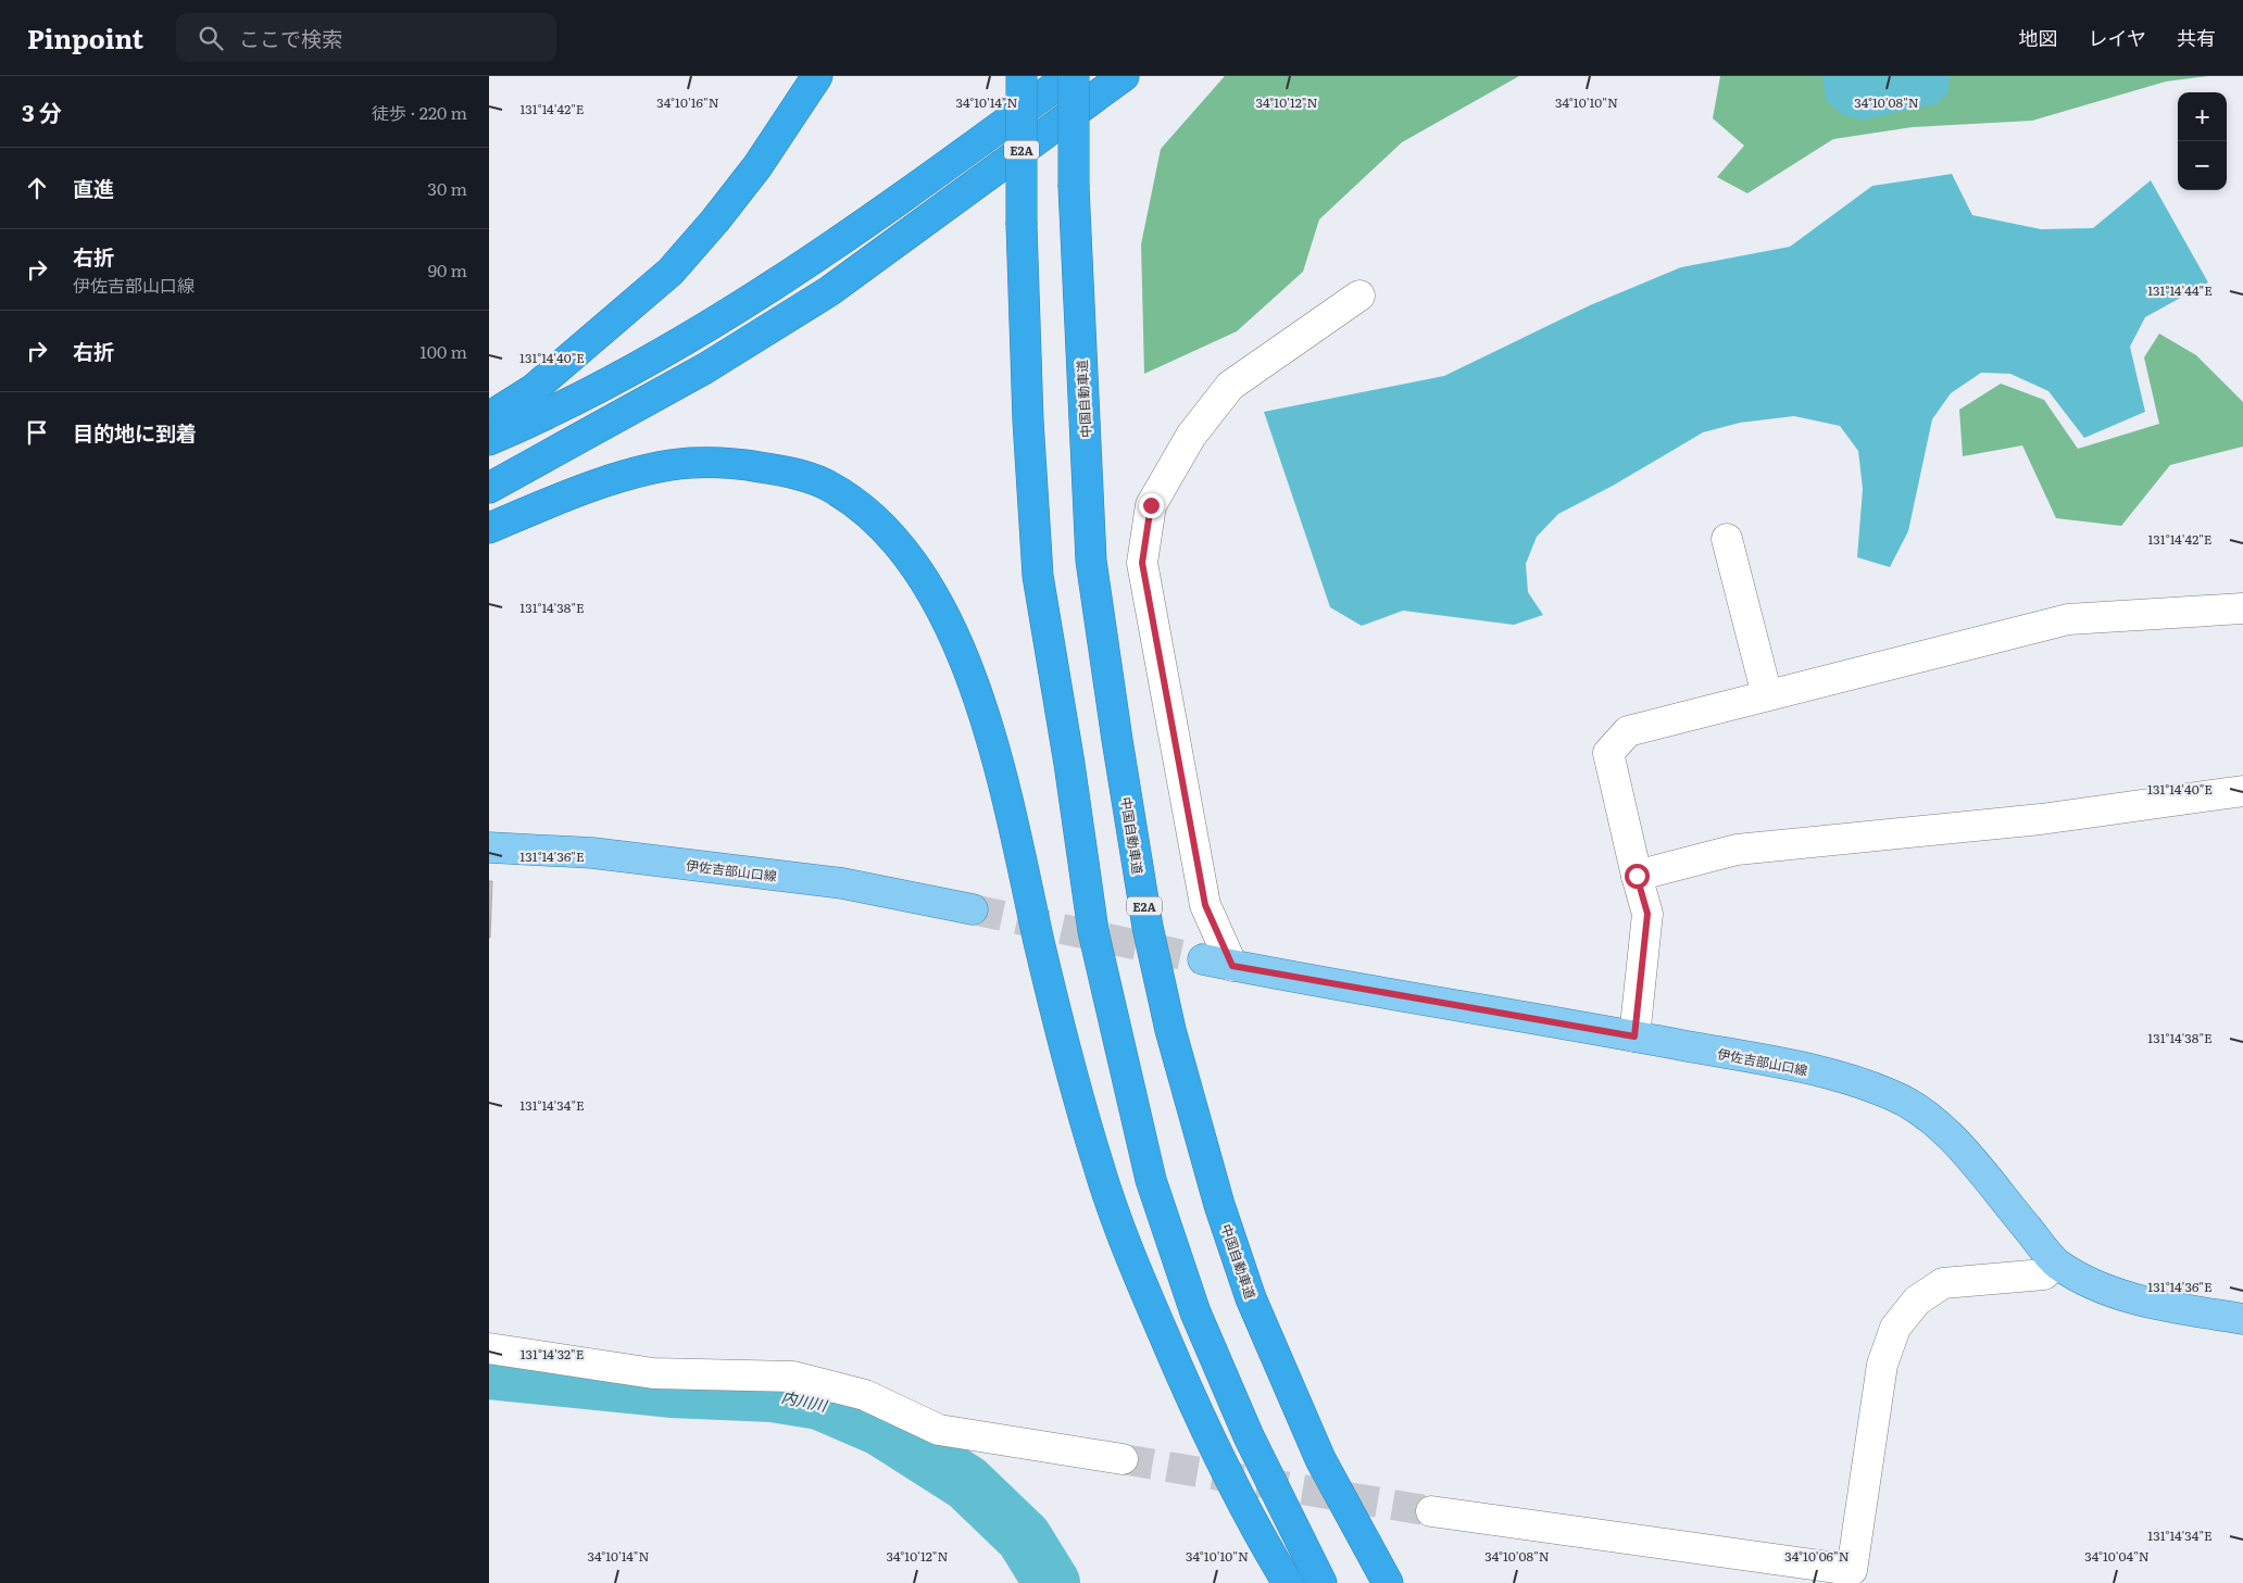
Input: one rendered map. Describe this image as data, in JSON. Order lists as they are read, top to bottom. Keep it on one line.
{"streets":{"highway":["E2A","中国自動車道"],"main road":["伊佐吉部山口線"]},"water":["内川川"],"page":{"header":"Pinpoint","search":"ここで検索","nav":["地図","レイヤ","共有"],"heading":["3 分","徒歩 · 220 m"],"map_buttons":["+","−"],"list":[["直進","30 m"],["右折","伊佐吉部山口線","90 m"],["右折","100 m"],"目的地に到着"]},"coordinates":["34°10'16\"N","34°10'14\"N","34°10'12\"N","34°10'10\"N","34°10'08\"N","131°14'42\"E","131°14'44\"E","131°14'40\"E","131°14'38\"E","131°14'36\"E","131°14'34\"E","131°14'32\"E","34°10'06\"N","34°10'04\"N"]}
